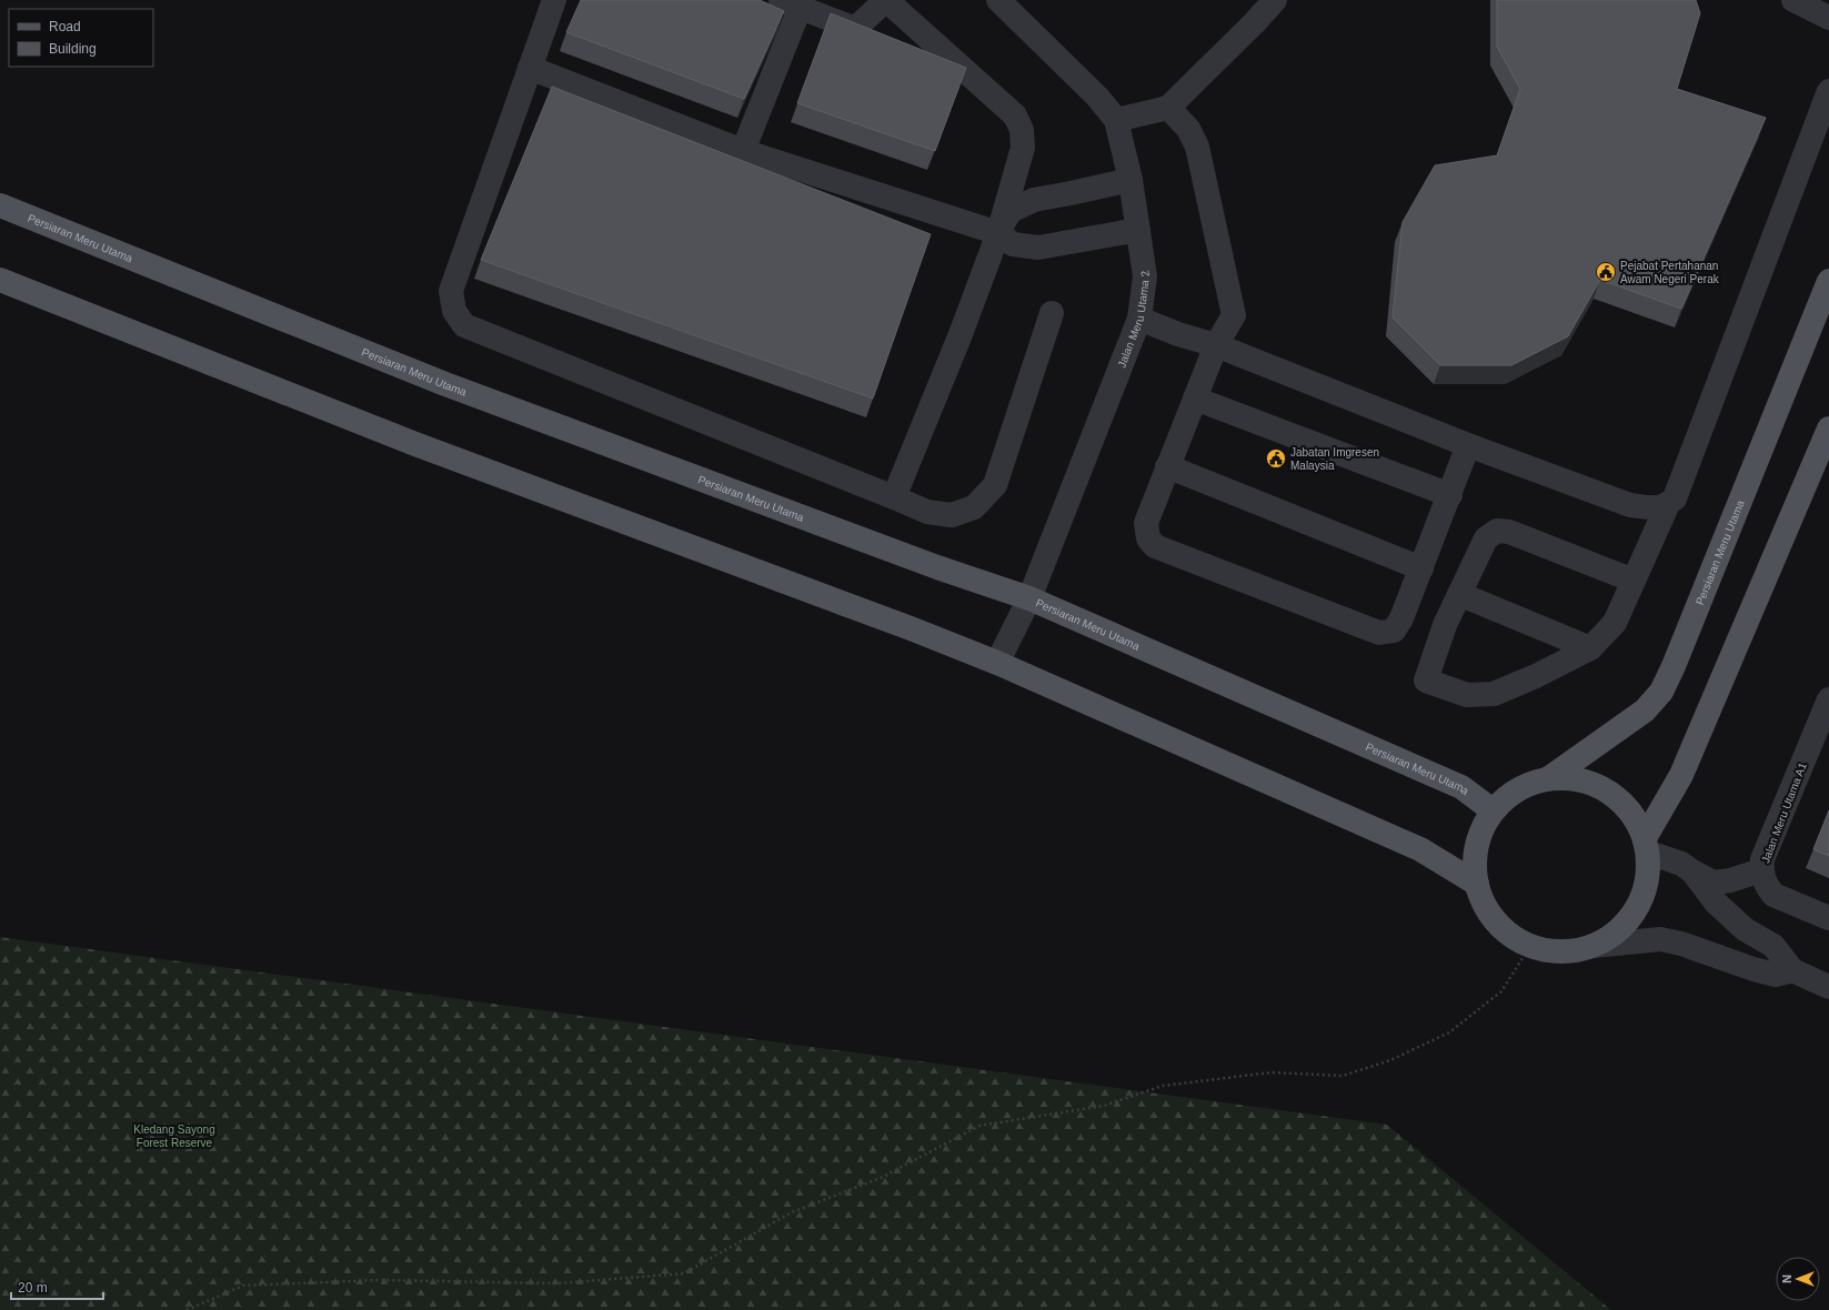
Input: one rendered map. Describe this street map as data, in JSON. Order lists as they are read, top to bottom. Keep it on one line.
{"streets":{"main road":["Persiaran Meru Utama"],"street":["Jalan Meru Utama 2","Jalan Meru Utama A1"]},"crossings":[["Persiaran Meru Utama","Jalan Meru Utama 2"]],"parks":["Kledang Sayong Forest Reserve"],"places":{"public building":["Pejabat Pertahanan Awam Negeri Perak","Jabatan Imgresen Malaysia"]},"legend":["Road","Building"],"scale_bar":"20 m","north":"left"}
